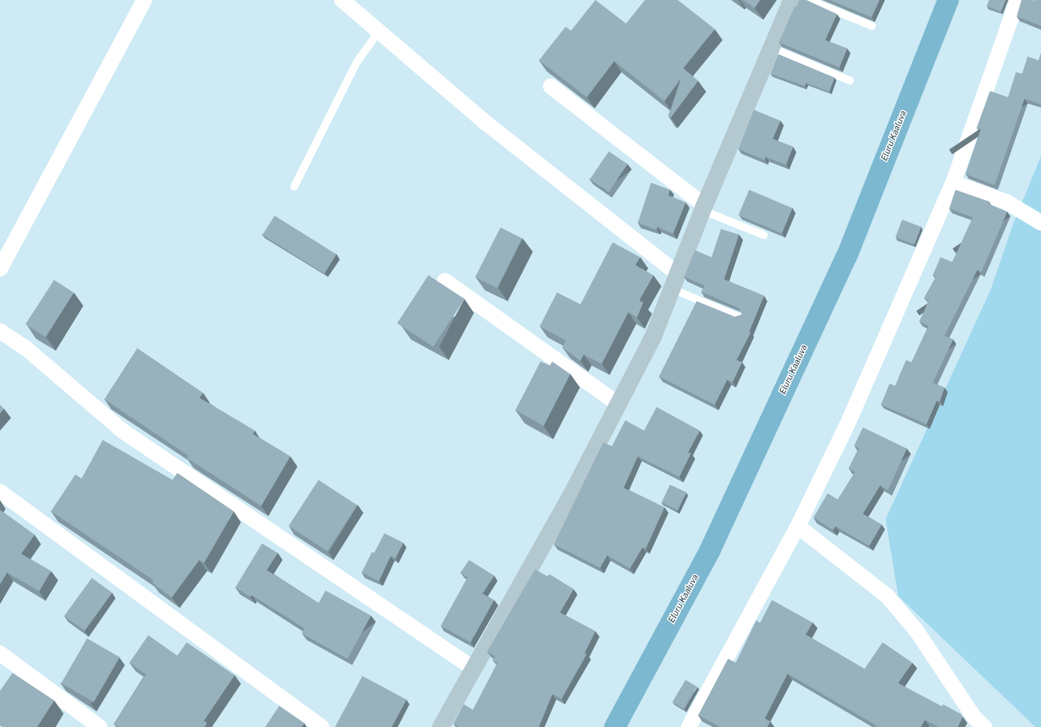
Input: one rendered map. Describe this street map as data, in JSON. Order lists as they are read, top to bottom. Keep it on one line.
{"water":["Eluru Kaaluva"]}
